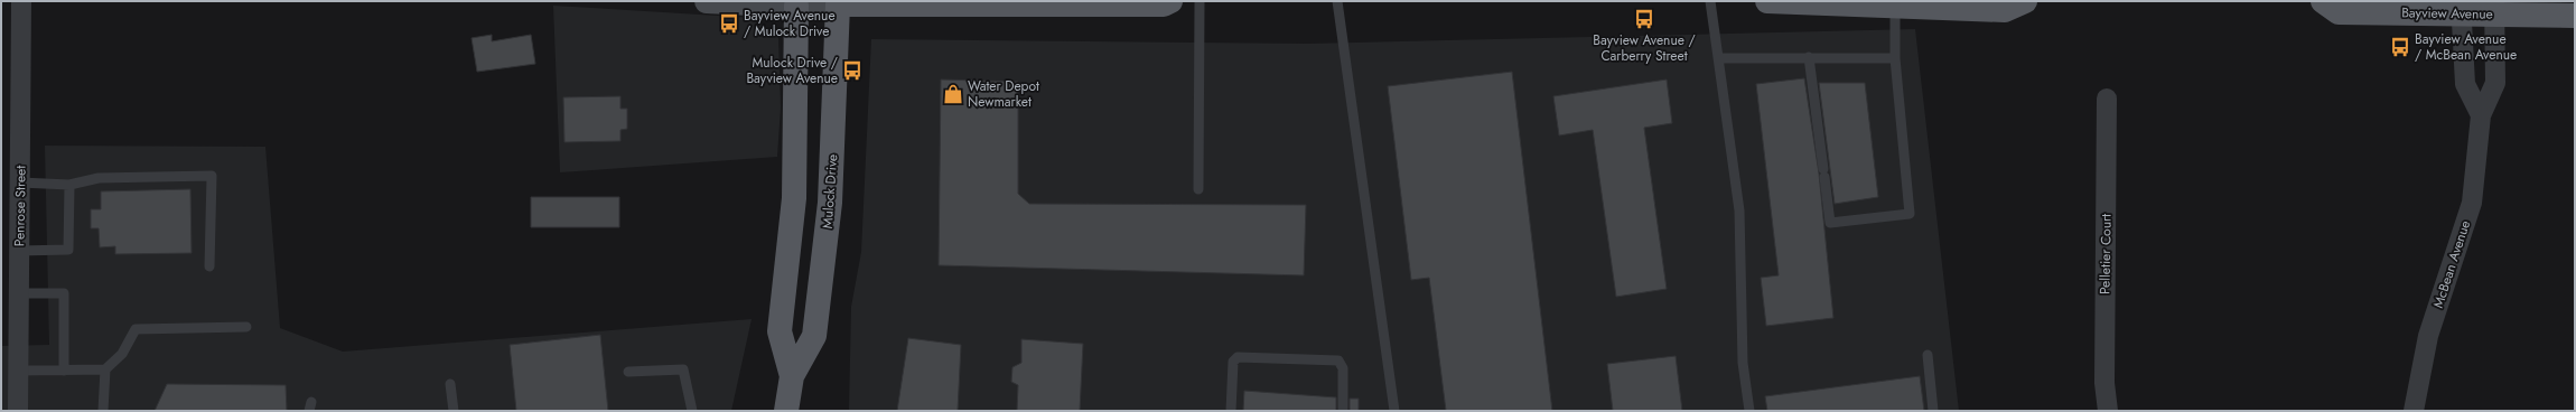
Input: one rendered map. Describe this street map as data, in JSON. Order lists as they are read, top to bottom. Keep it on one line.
{"streets":{"main road":["Bayview Avenue","Mulock Drive"],"street":["Penrose Street","Pelletier Court","McBean Avenue"]},"crossings":[["Bayview Avenue","McBean Avenue"]],"places":{"bus stop":["Bayview Avenue / Carberry Street","Bayview Avenue / Mulock Drive","Bayview Avenue / McBean Avenue","Mulock Drive / Bayview Avenue"],"shop":["Water Depot Newmarket"]}}
